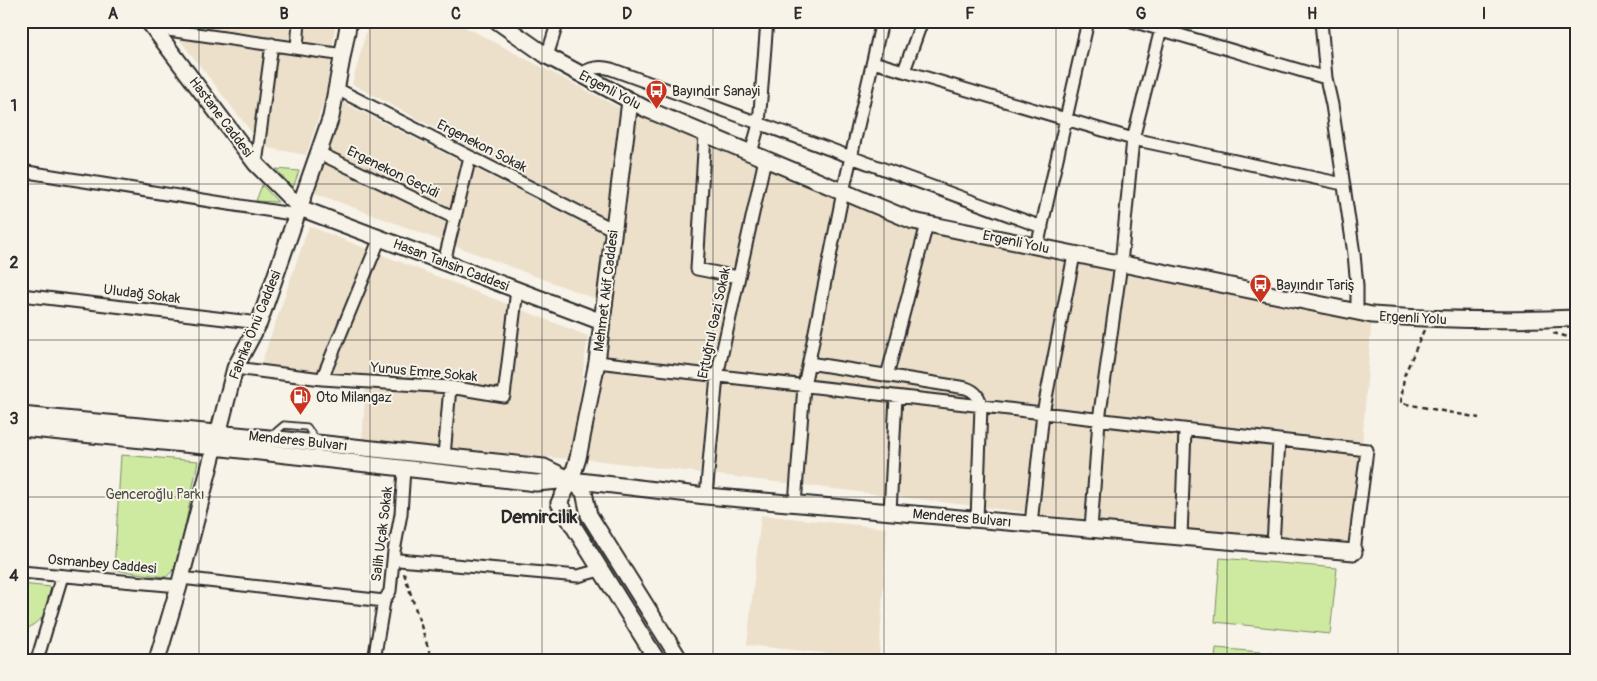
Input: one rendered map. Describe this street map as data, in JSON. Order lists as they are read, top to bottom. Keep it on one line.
{"streets":{"street":["Ergenli Yolu","Hastane Caddesi","Ergenekon Sokak","Ergenekon Geçidi","Hasan Tahsin Caddesi","Mehmet Akif Caddesi","Uludağ Sokak","Ertuğrul Gazi Sokak","Fabrika Önü Caddesi","Yunus Emre Sokak","Menderes Bulvarı","Salih Uçak Sokak","Osmanbey Caddesi"]},"crossings":[["Ergenli Yolu","Mehmet Akif Caddesi"],["Ergenli Yolu","Ertuğrul Gazi Sokak"],["Hastane Caddesi","Hasan Tahsin Caddesi"],["Hastane Caddesi","Fabrika Önü Caddesi"],["Ergenekon Sokak","Ergenekon Geçidi"],["Ergenekon Sokak","Mehmet Akif Caddesi"],["Ergenekon Sokak","Fabrika Önü Caddesi"],["Ergenekon Geçidi","Hasan Tahsin Caddesi"],["Ergenekon Geçidi","Fabrika Önü Caddesi"],["Hasan Tahsin Caddesi","Mehmet Akif Caddesi"],["Hasan Tahsin Caddesi","Fabrika Önü Caddesi"],["Hasan Tahsin Caddesi","Yunus Emre Sokak"],["Mehmet Akif Caddesi","Menderes Bulvarı"],["Uludağ Sokak","Fabrika Önü Caddesi"],["Ertuğrul Gazi Sokak","Menderes Bulvarı"],["Fabrika Önü Caddesi","Yunus Emre Sokak"],["Fabrika Önü Caddesi","Menderes Bulvarı"],["Fabrika Önü Caddesi","Osmanbey Caddesi"],["Menderes Bulvarı","Salih Uçak Sokak"],["Salih Uçak Sokak","Osmanbey Caddesi"]],"districts":["Demircilik"],"parks":["Genceroğlu Parkı"],"places":{"bus stop":["Bayındır Sanayi","Bayındır Tariş"],"fuel station":["Oto Milangaz"]},"grid":{"columns":["A","B","C","D","E","F","G","H","I"],"rows":["1","2","3","4"]}}
